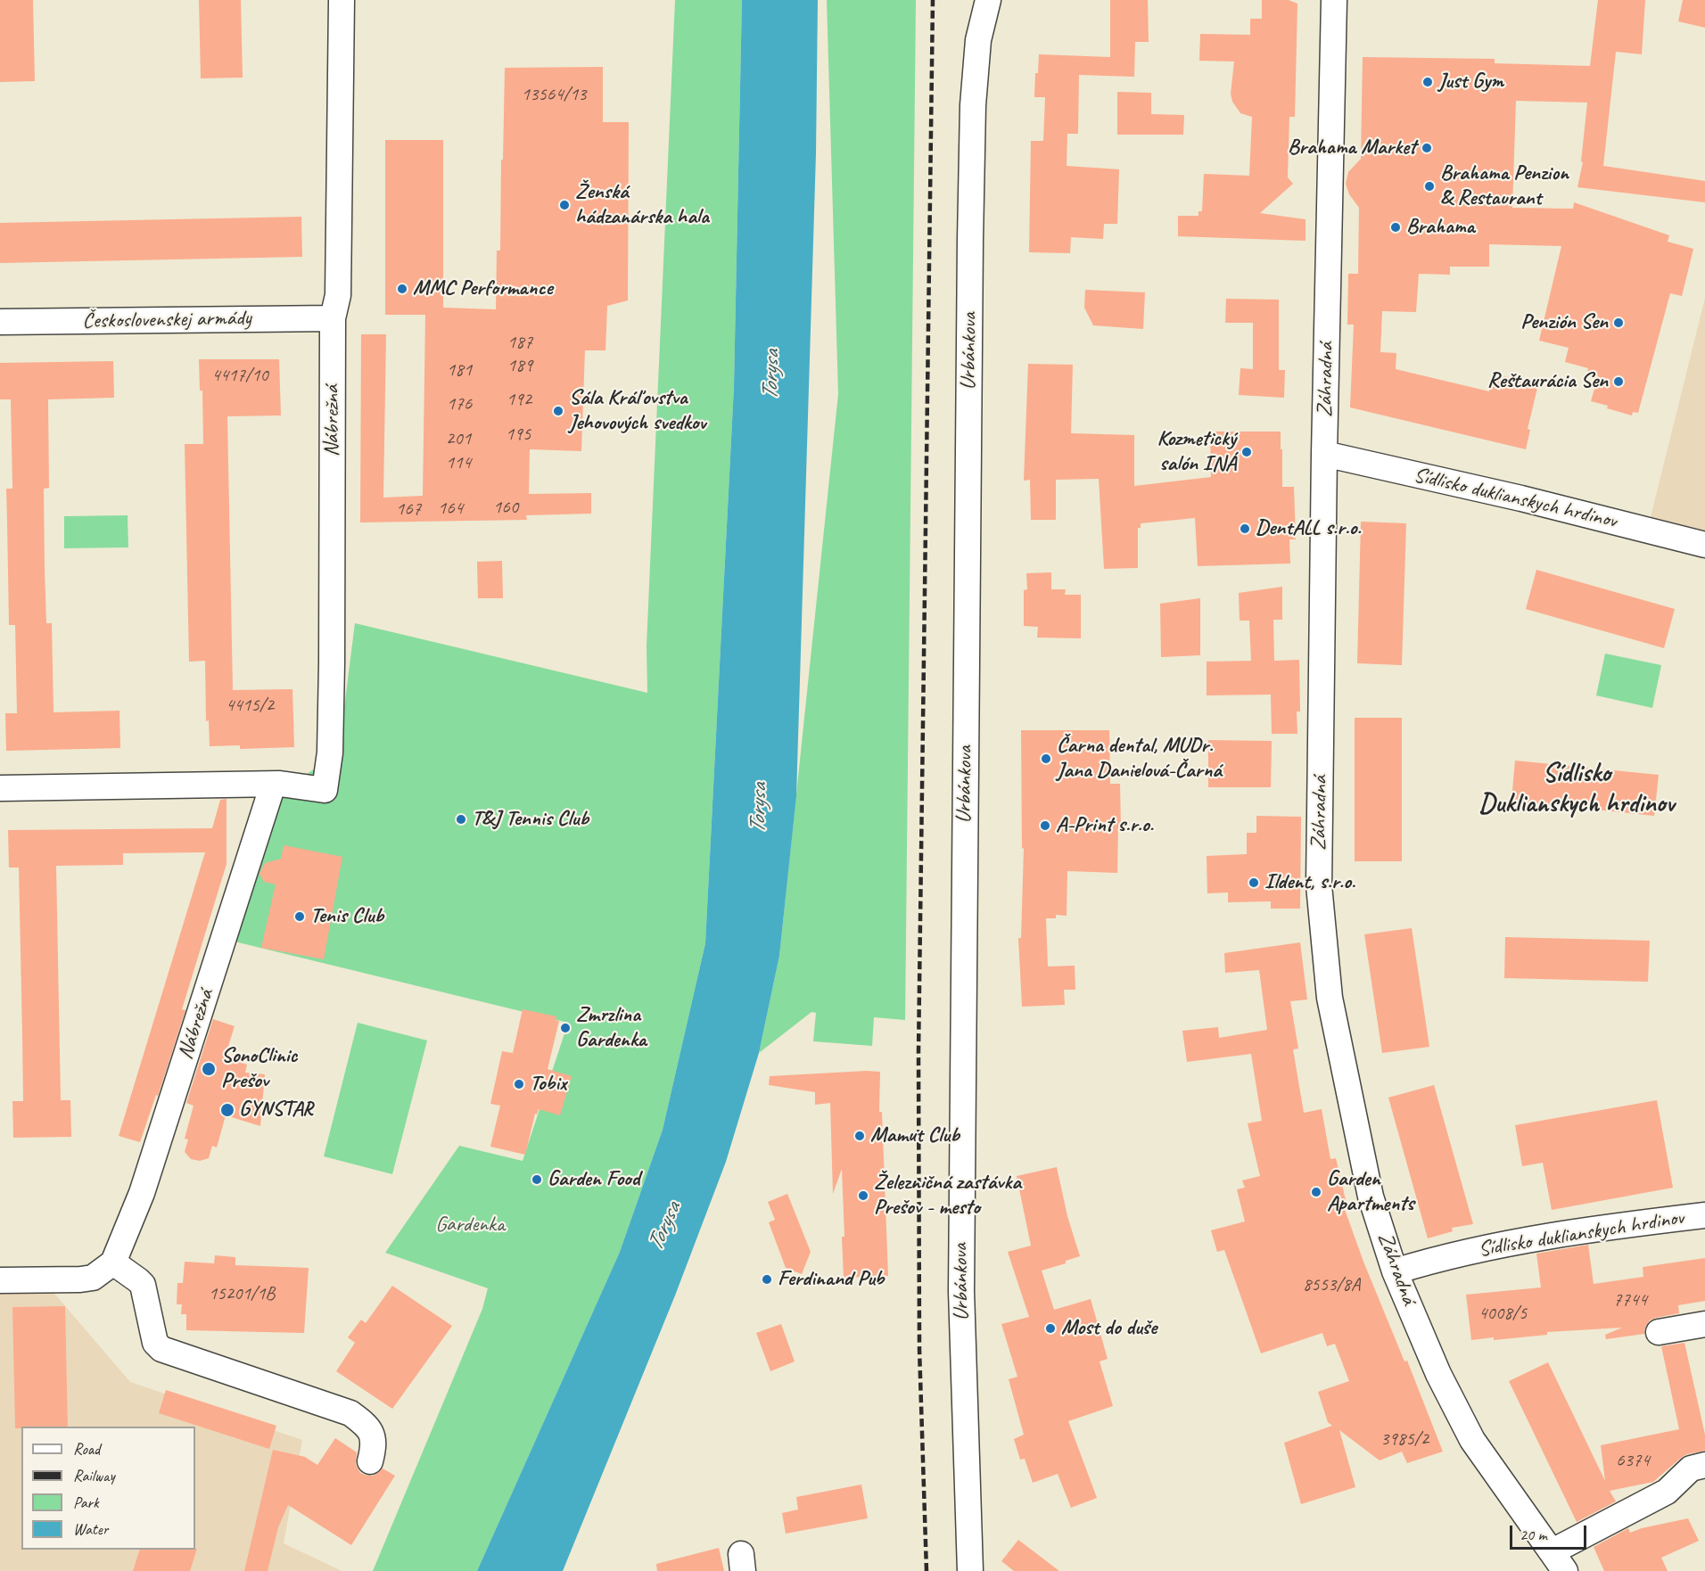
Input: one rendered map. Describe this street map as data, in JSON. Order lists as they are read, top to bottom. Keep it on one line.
{"streets":{"street":["Československej armády","Urbánkova","Záhradná","Nábrežná","Sídlisko duklianskych hrdinov"]},"crossings":[["Československej armády","Nábrežná"],["Záhradná","Sídlisko duklianskych hrdinov"]],"districts":["Sídlisko Duklianskych hrdinov"],"water":["Torysa"],"parks":["Gardenka"],"places":["Just Gym","Brahama Market","Brahama Penzion & Restaurant","Ženská hádzanárska hala","Brahama","MMC Performance","Penzión Sen","Reštaurácia Sen","Sála Kráľovstva Jehovových svedkov","Kozmetický salón INÁ","DentALL s.r.o.","Čarna dental, MUDr. Jana Danielová-Čarná","T&J Tennis Club","A-Print s.r.o.","Ildent, s.r.o.","Tenis Club","Zmrzlina Gardenka","SonoClinic Prešov","Tobix","GYNSTAR","Mamut Club","Garden Food","Garden Apartments","Železničná zastávka Prešov - mesto","Ferdinand Pub","Most do duše"],"house_numbers":["13564/13","187","189","181","4417/10","192","176","195","201","114","160","164","167","4415/2","8553/8A","15201/1B","7744","4008/5","3985/2","6374"],"legend":["Road","Railway","Park","Water"],"scale_bar":"20 m"}
